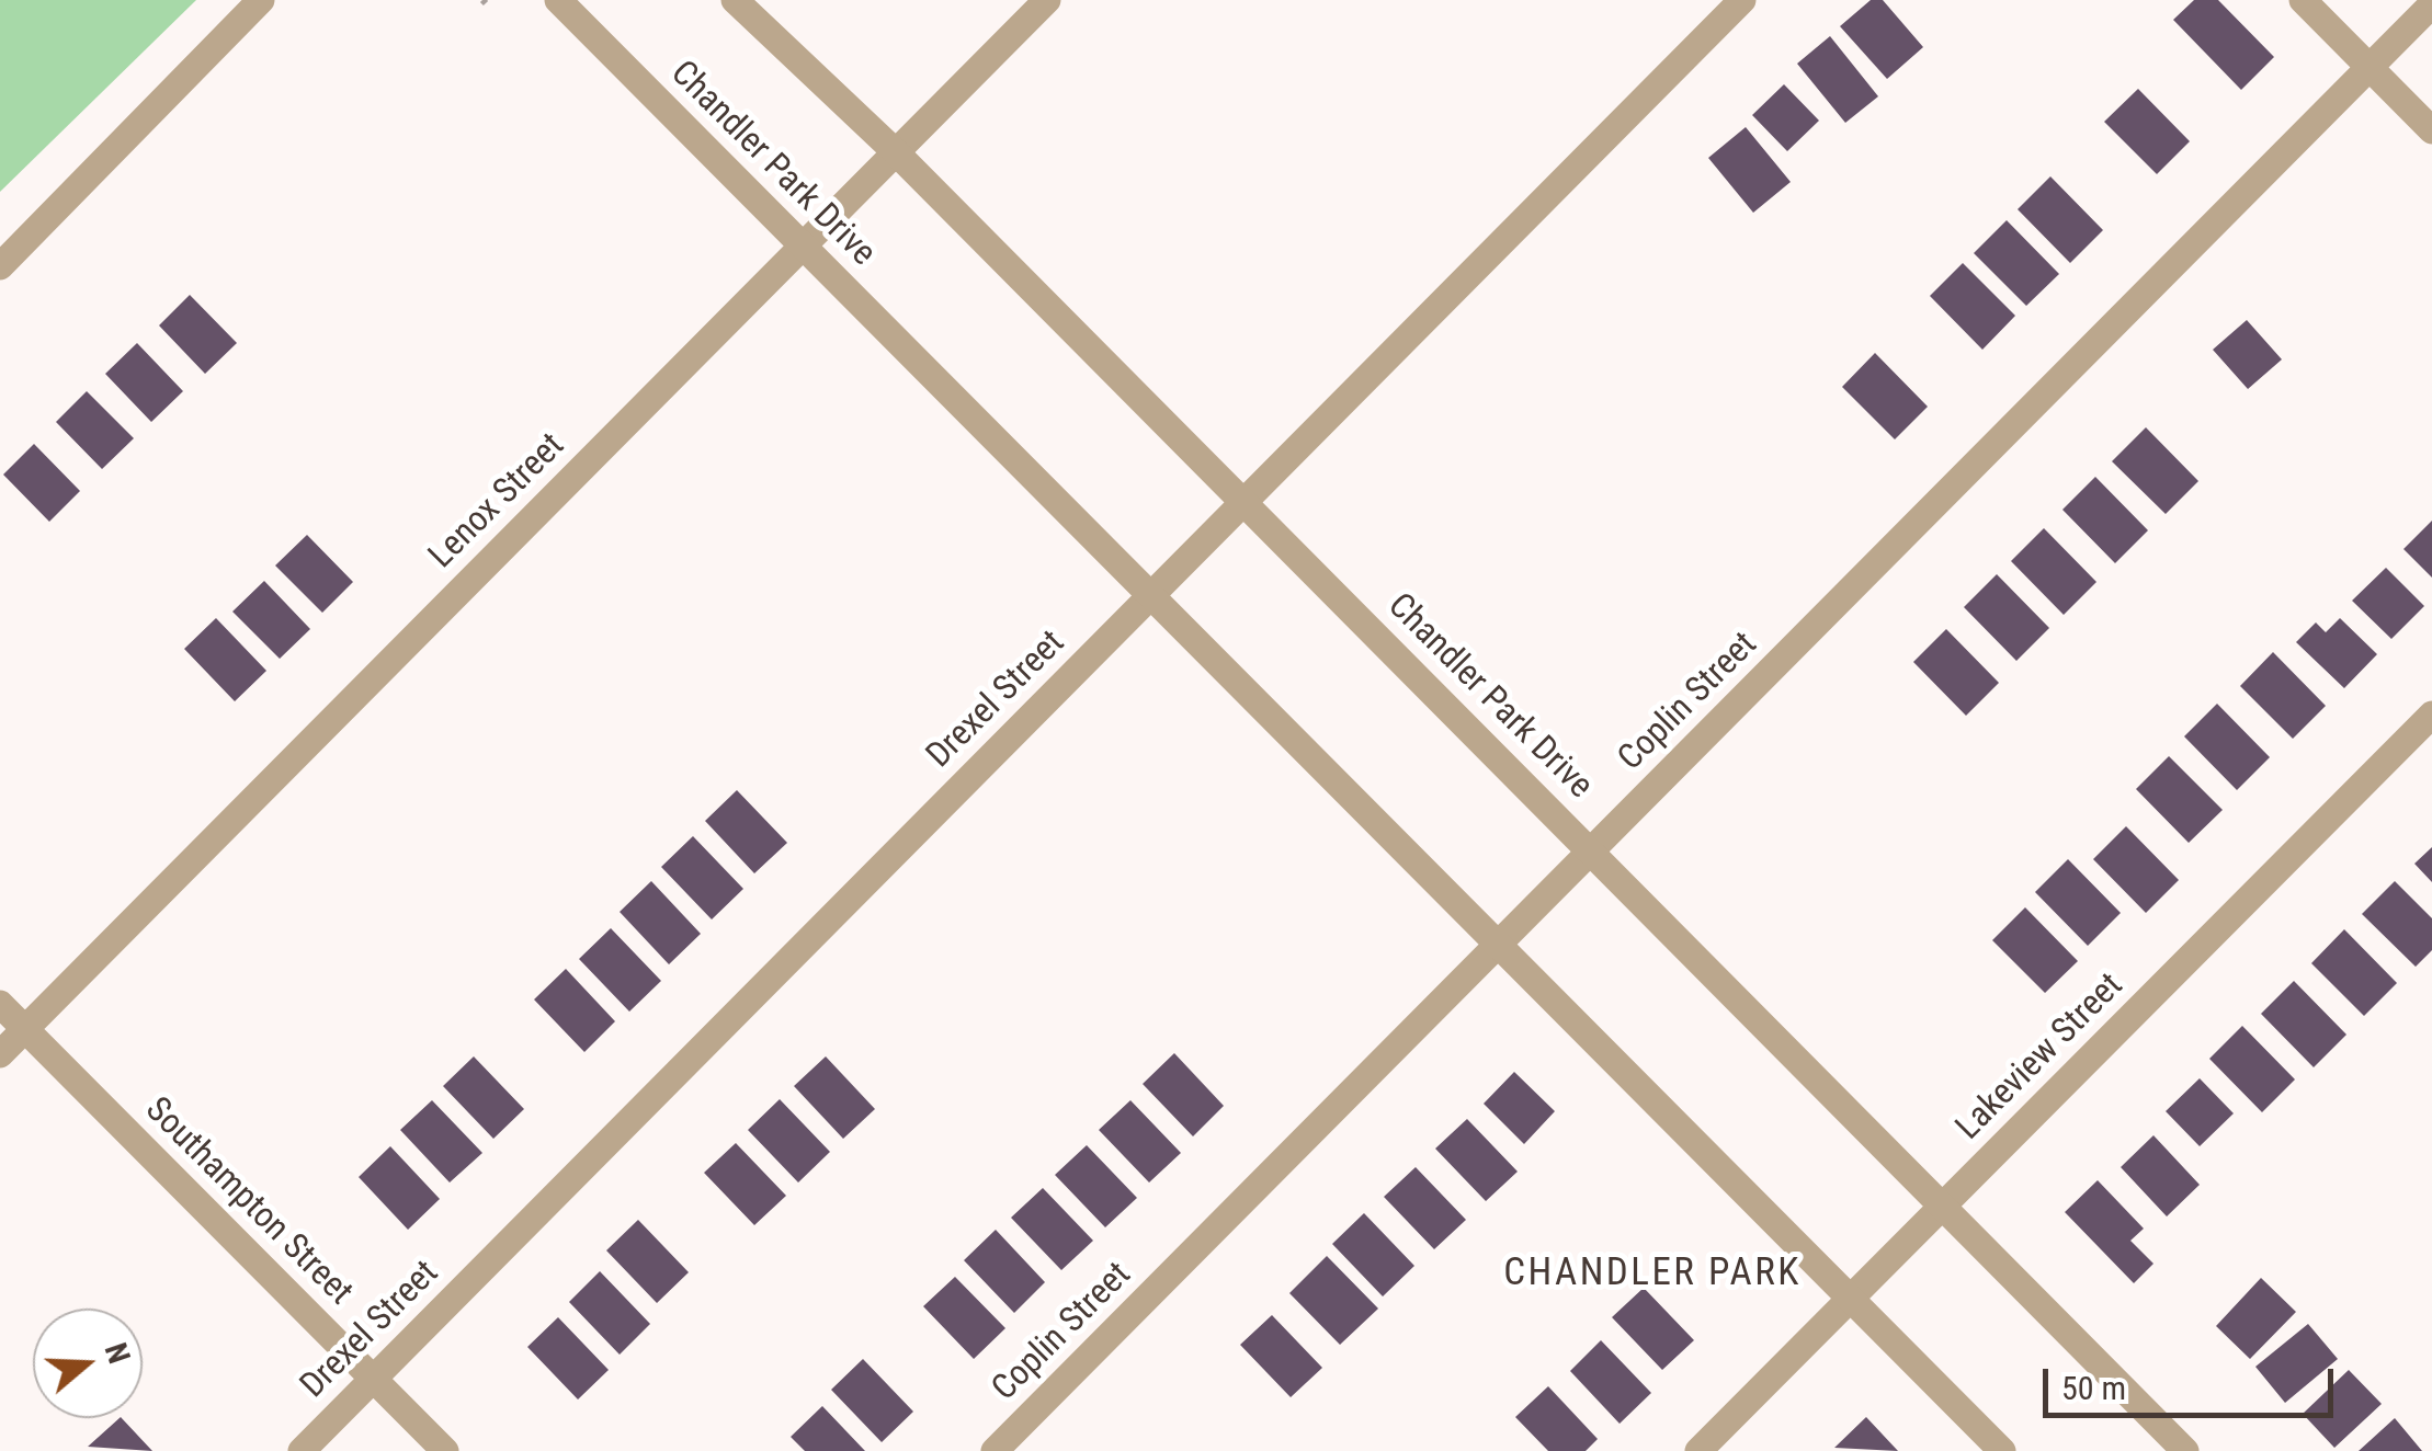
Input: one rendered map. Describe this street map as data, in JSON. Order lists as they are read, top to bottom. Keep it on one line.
{"streets":{"street":["Chandler Park Drive","Lenox Street","Drexel Street","Coplin Street","Lakeview Street","Southampton Street"]},"crossings":[["Chandler Park Drive","Lenox Street"],["Chandler Park Drive","Drexel Street"],["Chandler Park Drive","Coplin Street"],["Chandler Park Drive","Lakeview Street"],["Lenox Street","Southampton Street"],["Drexel Street","Southampton Street"]],"districts":["CHANDLER PARK"],"scale_bar":"50 m","north":"right"}
